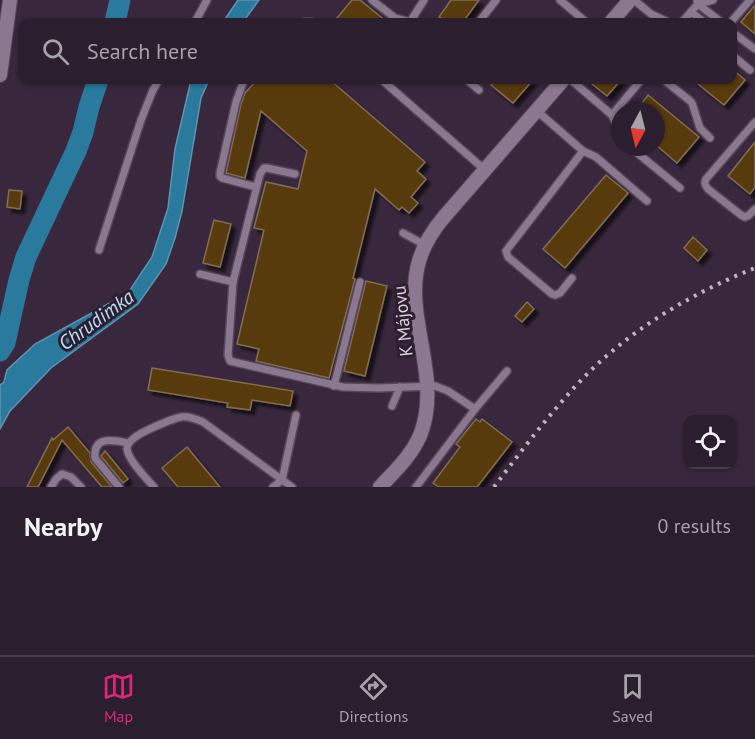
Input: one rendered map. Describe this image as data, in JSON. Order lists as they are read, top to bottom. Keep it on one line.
{"streets":{"street":["K Májovu"]},"water":["Chrudimka"],"north":"bottom","page":{"search":"Search here","heading":["Nearby","0 results"],"nav":["Map","Directions","Saved"]}}
